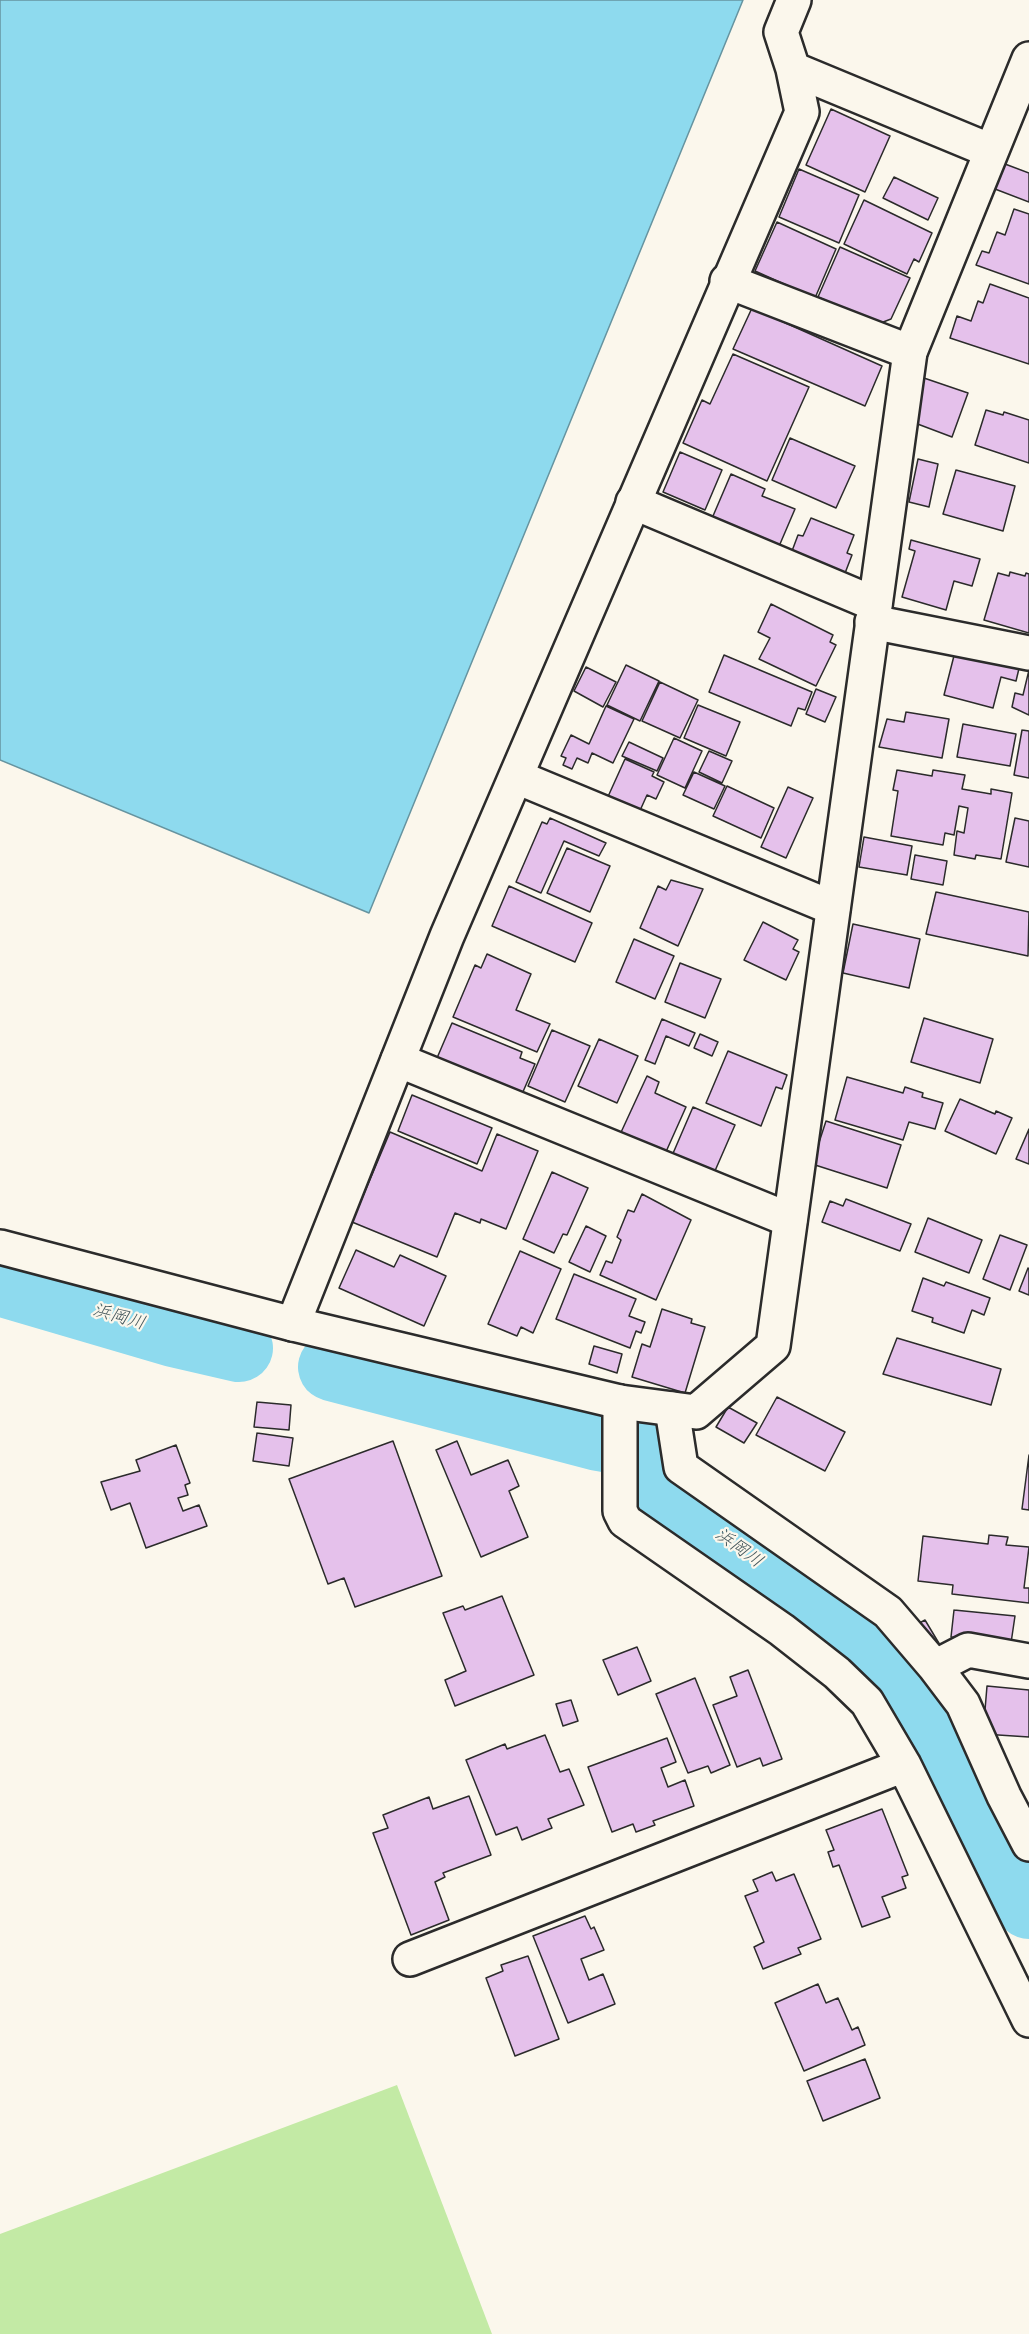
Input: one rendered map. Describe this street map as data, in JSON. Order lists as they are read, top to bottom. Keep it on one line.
{"water":["浜岡川"]}
